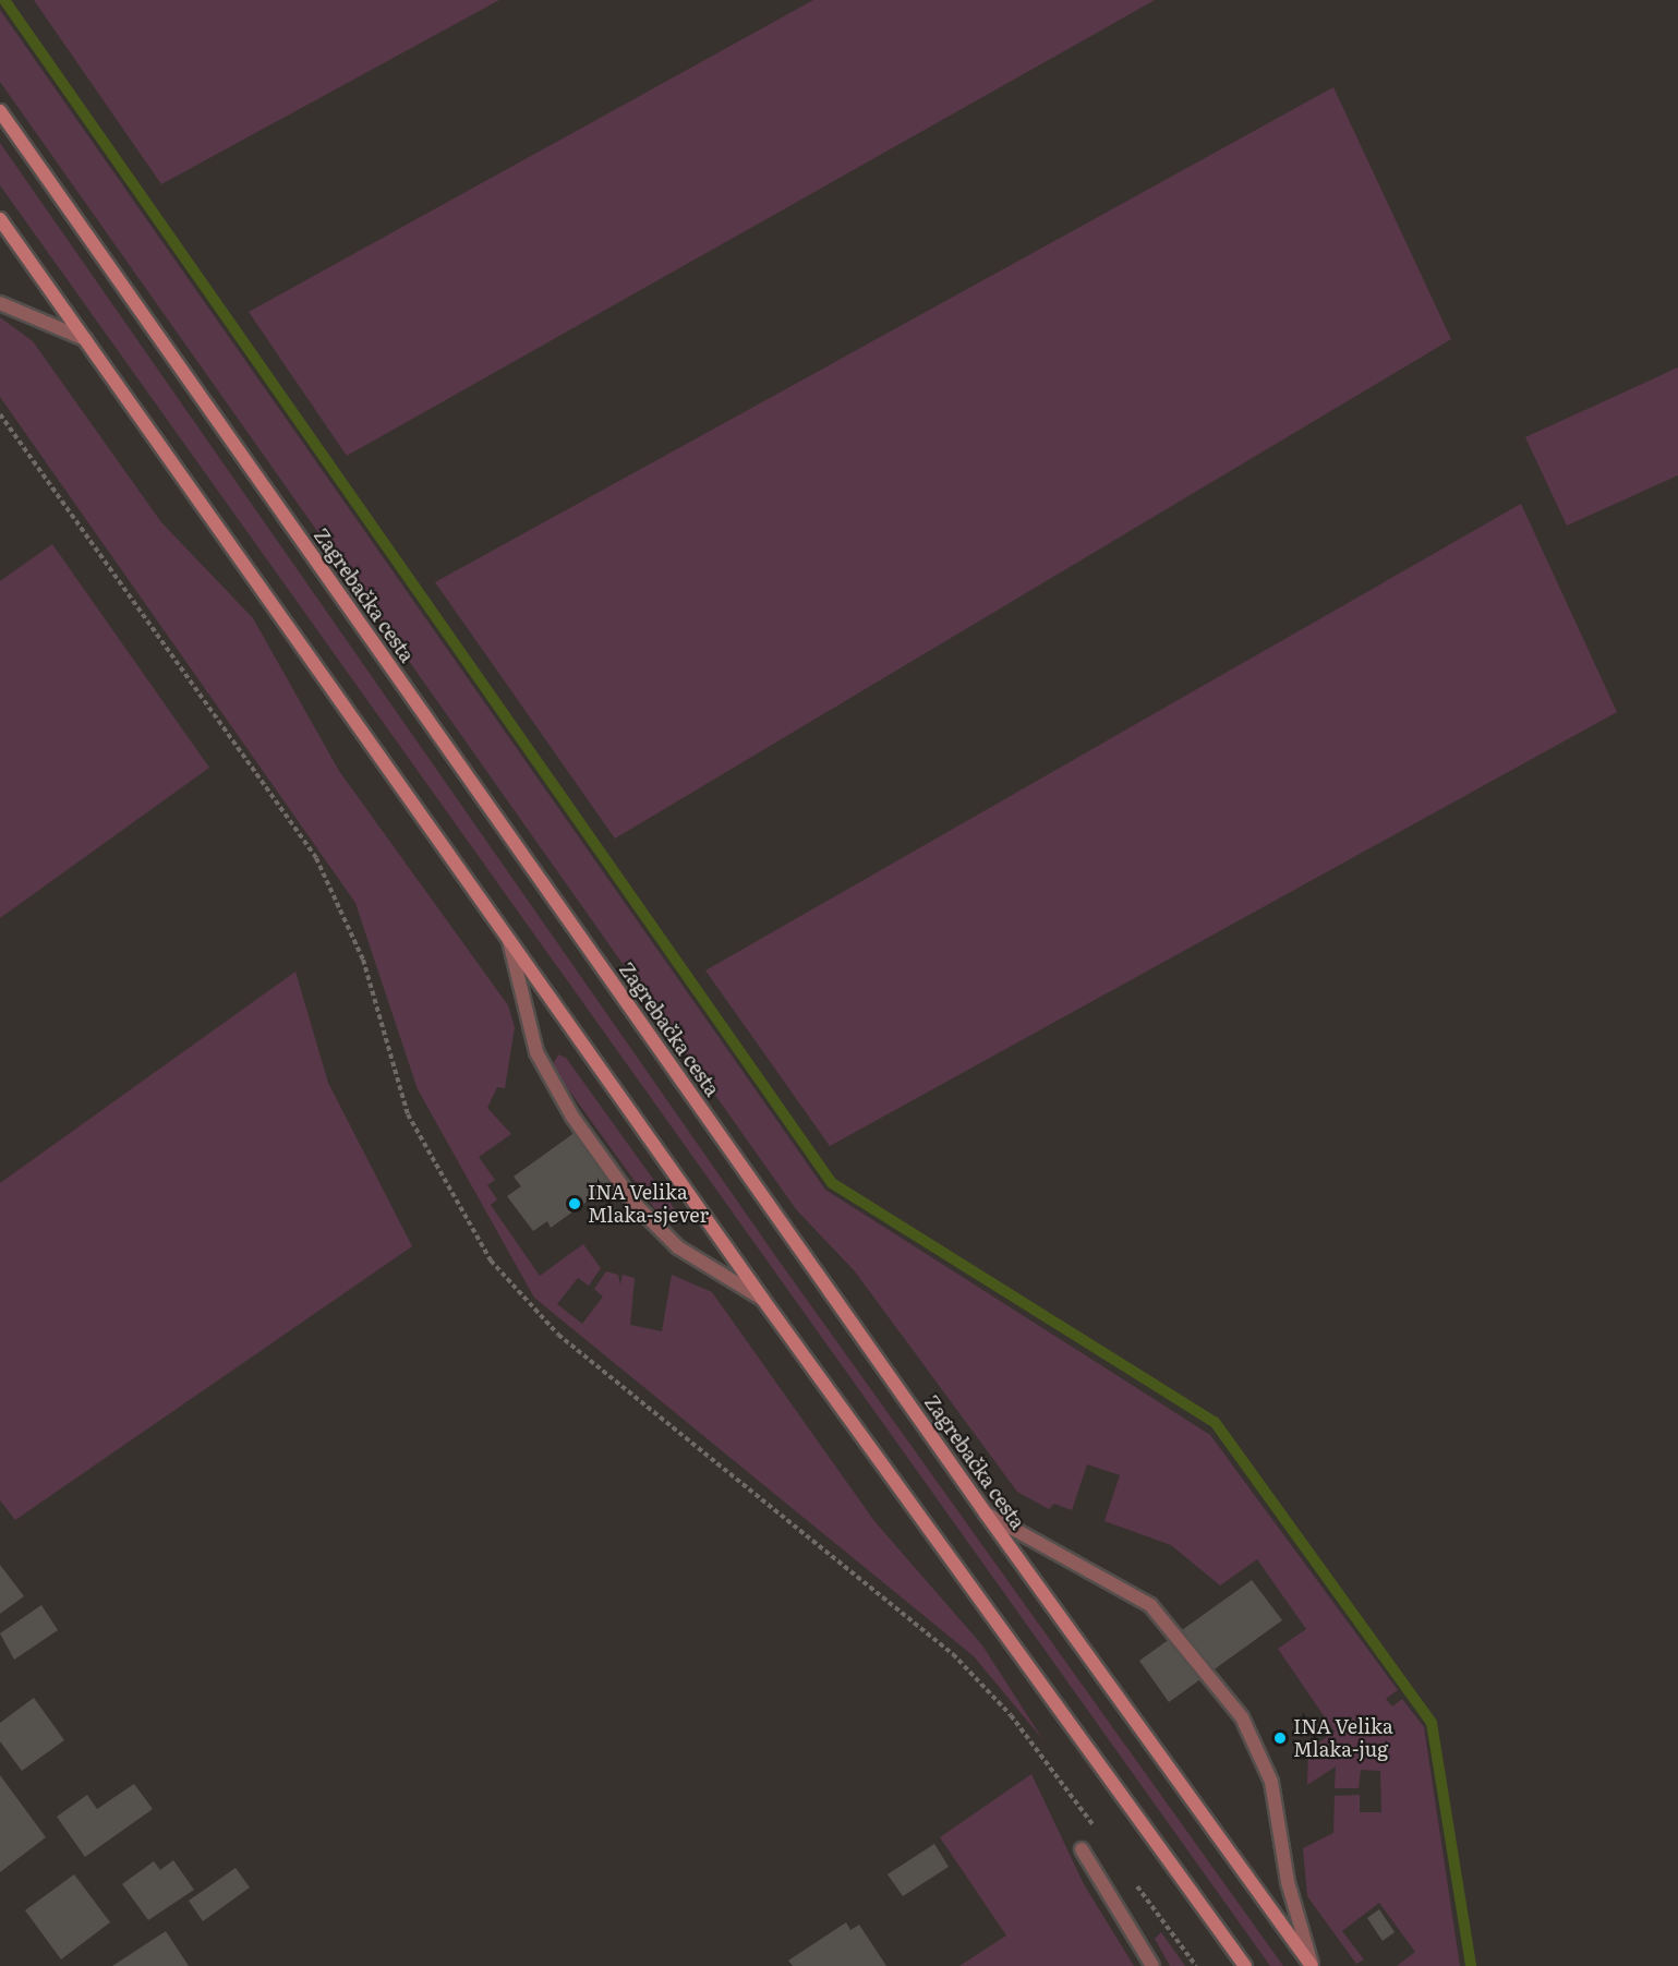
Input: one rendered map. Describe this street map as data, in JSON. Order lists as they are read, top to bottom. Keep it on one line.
{"streets":{"main road":["Zagrebačka cesta"]},"places":["INA Velika Mlaka-sjever","INA Velika Mlaka-jug"]}
